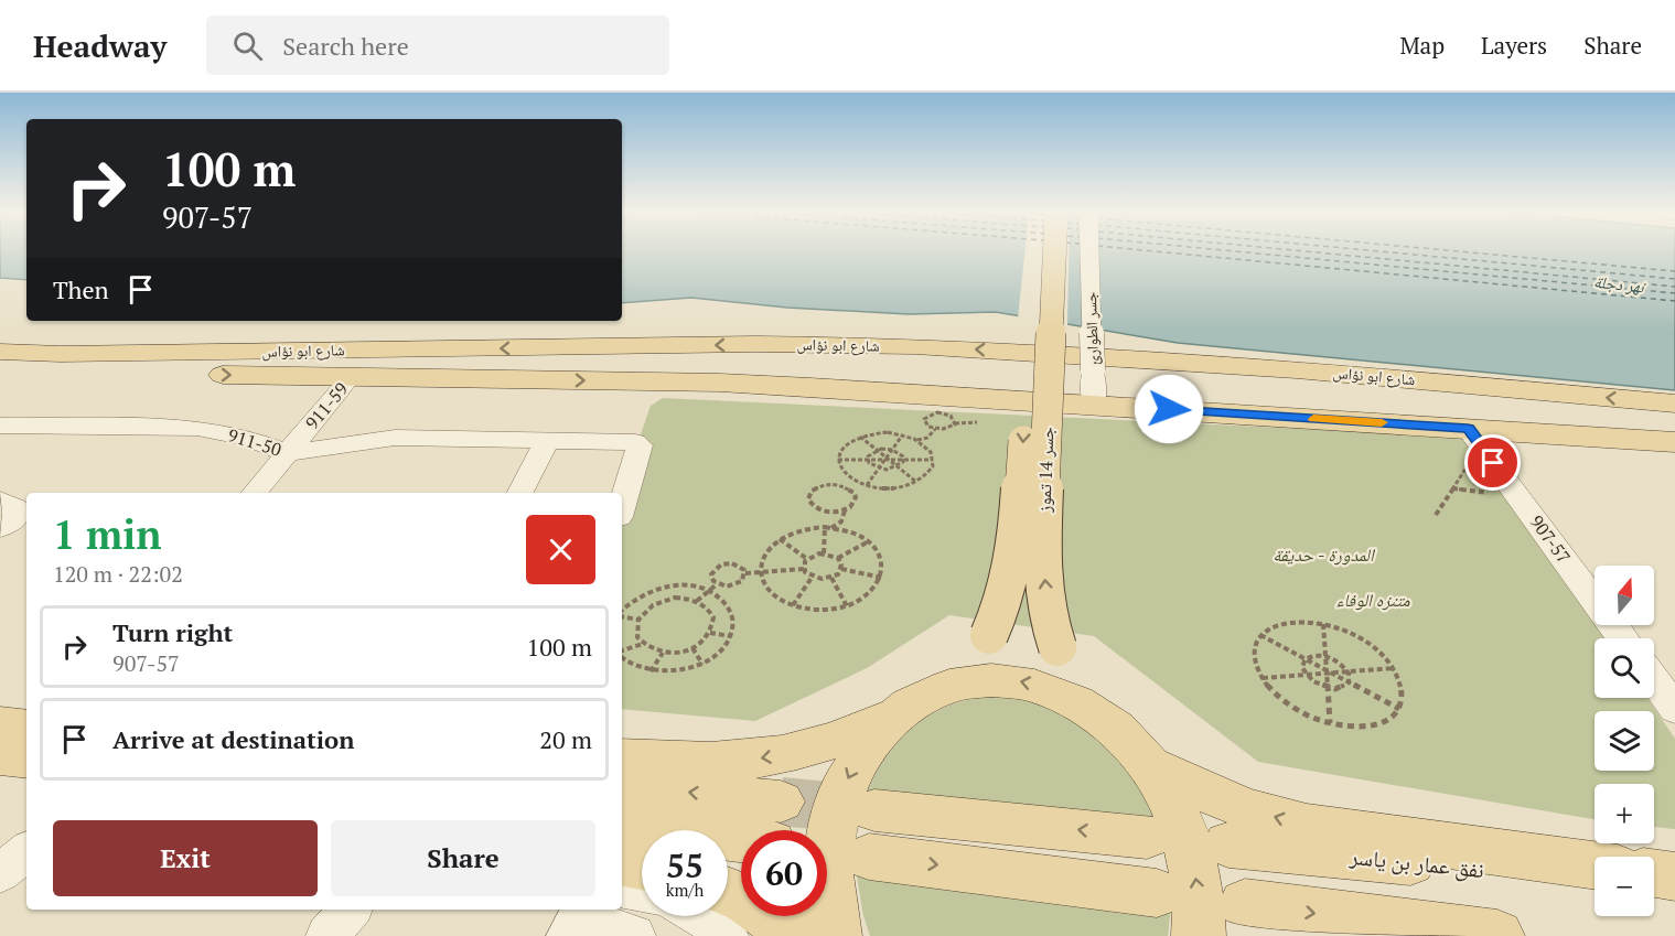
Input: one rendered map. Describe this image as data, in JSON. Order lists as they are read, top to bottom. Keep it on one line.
{"streets":{"main road":["شارع ابو نؤاس","جسر 14 تموز","نفق عمار بن ياسر"],"street":["جسر الطوارئ","911-59","911-50","907-57"]},"crossings":[["جسر الطوارئ","شارع ابو نؤاس"],["شارع ابو نؤاس","911-59"],["شارع ابو نؤاس","907-57"],["911-59","911-50"]],"water":["نهر دجلة"],"parks":["المدورة - حديقة","متنزه الوفاء"],"north":"top","page":{"header":"Headway","search":"Search here","nav":["Map","Layers","Share"],"turn":["100 m","907-57"],"then":"Then","heading":["1 min","120 m · 22:02"],"map_buttons":["+","−"],"list":[{"name":"Turn right","note":"907-57","value":"100 m"},{"name":"Arrive at destination","value":"20 m"}],"buttons":["Exit","Share"],"speed":"55 km/h","limit":"60"}}
